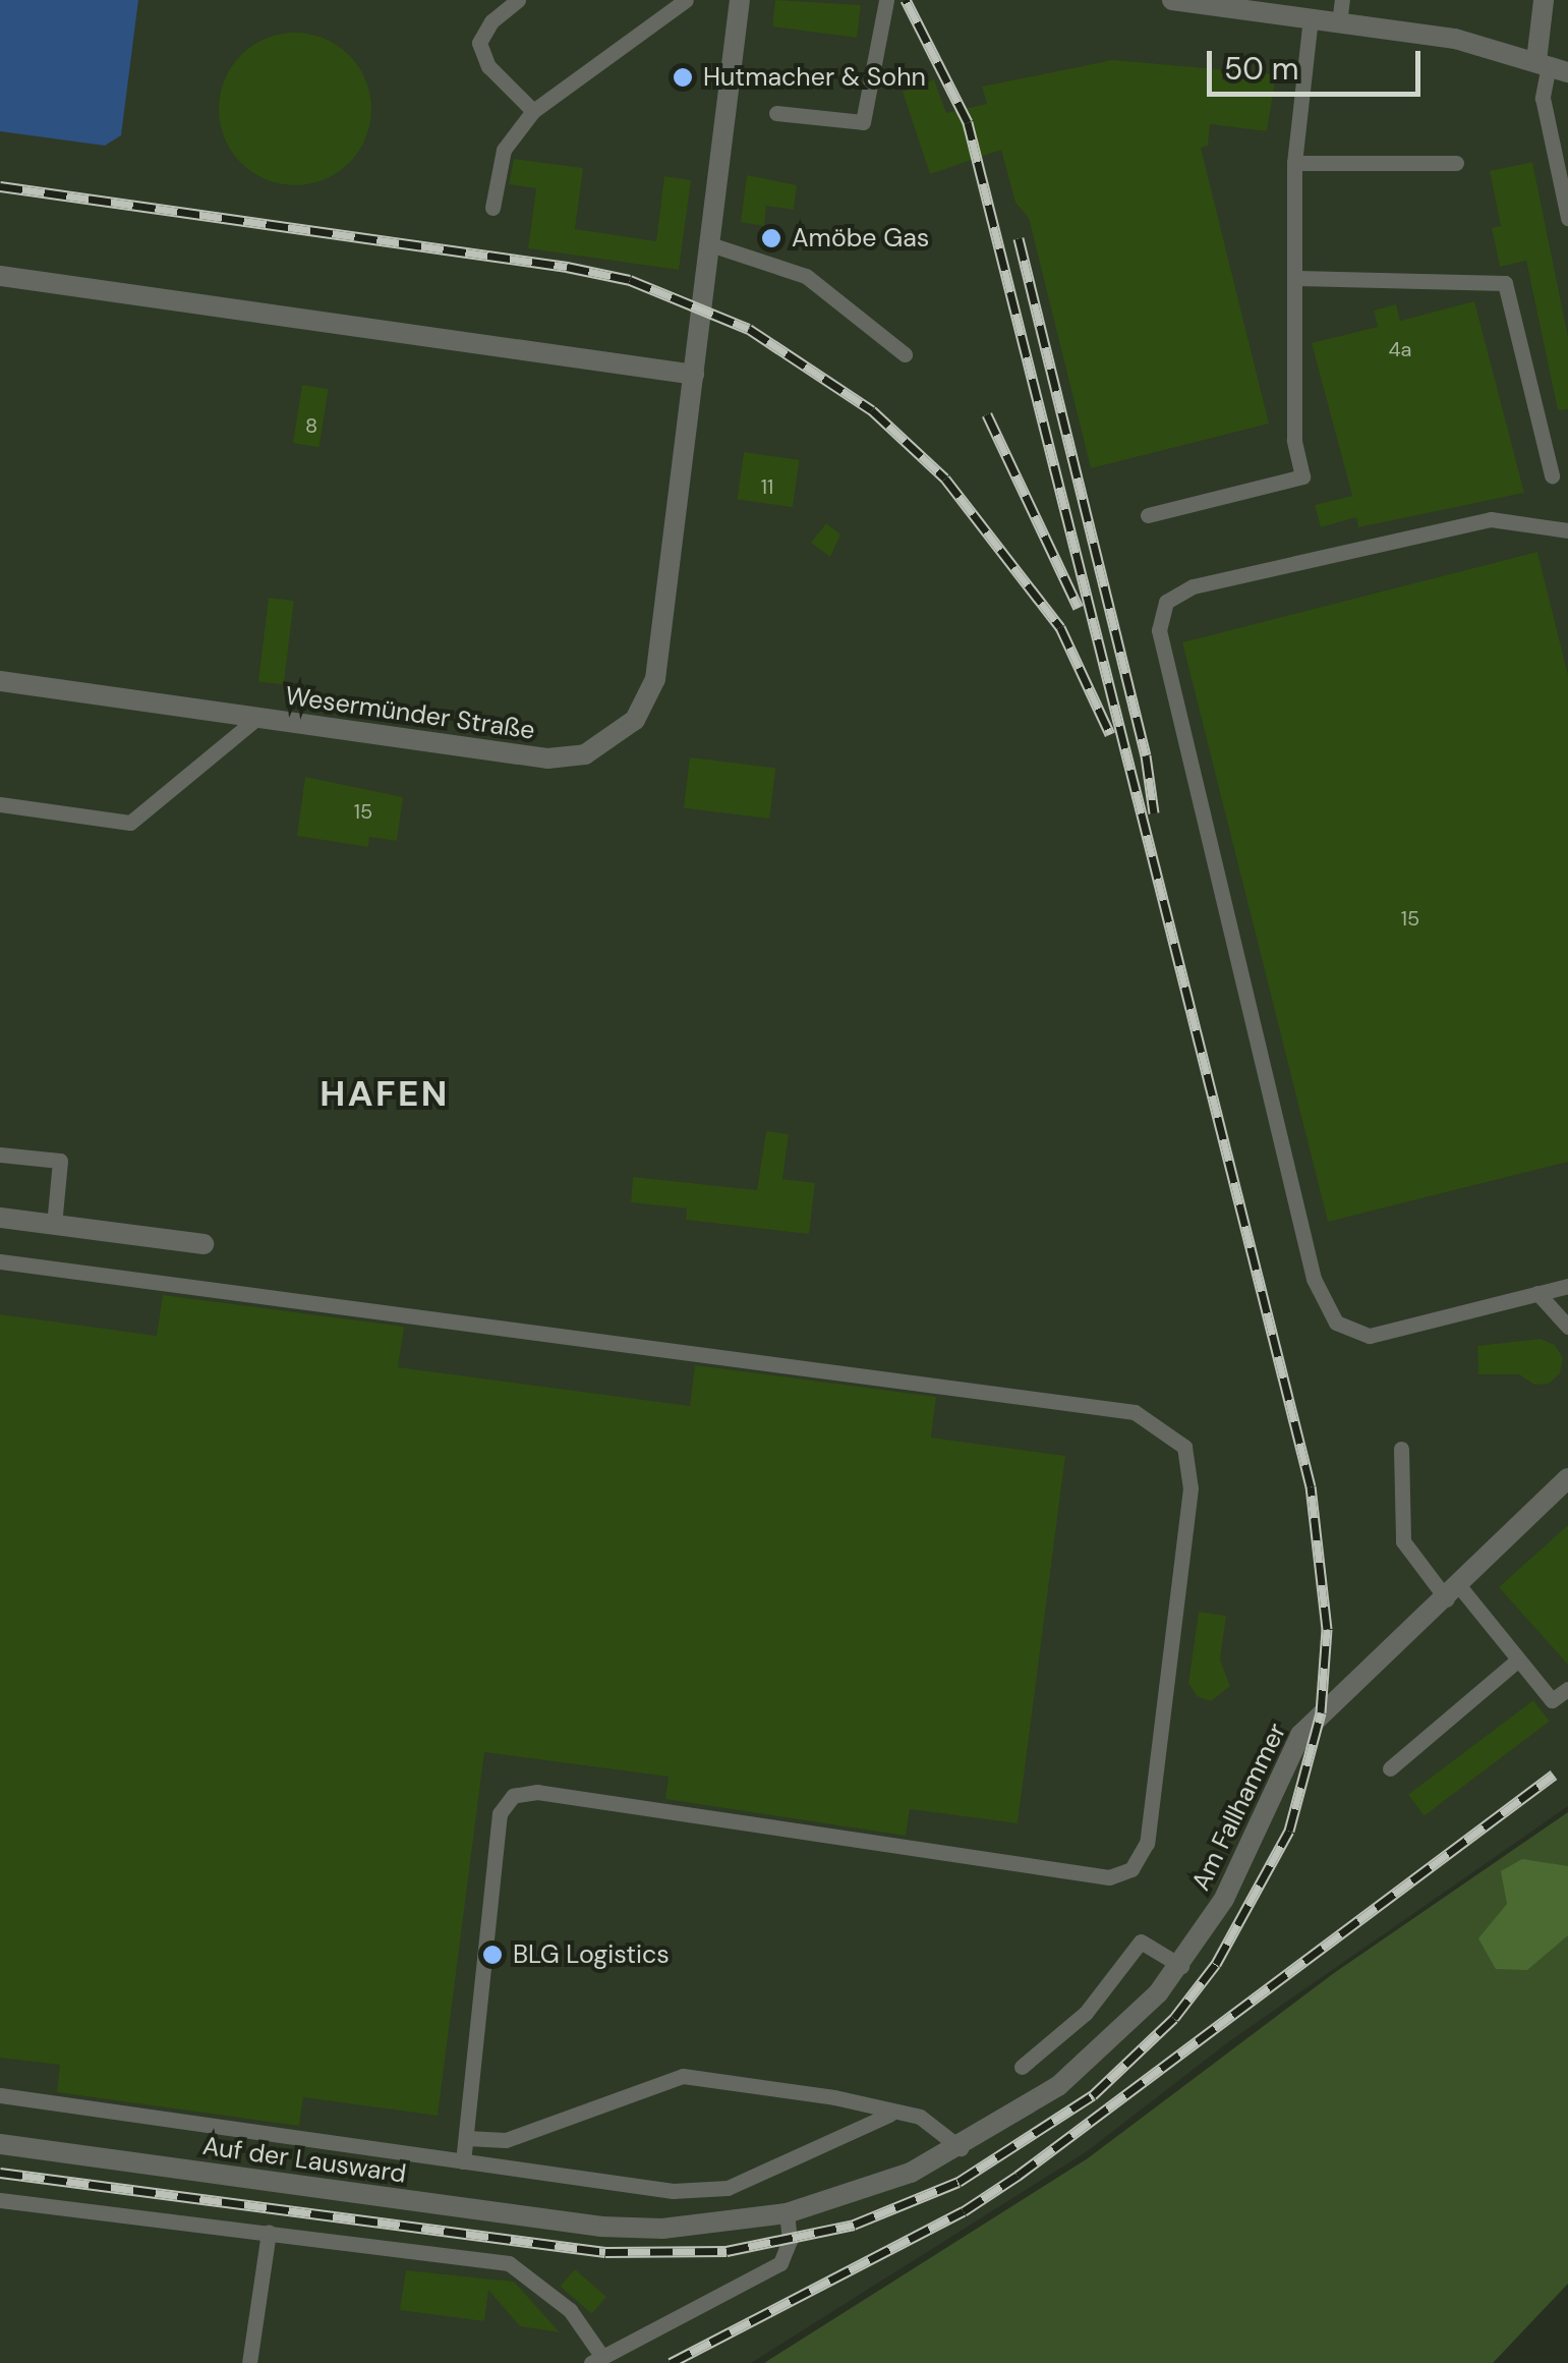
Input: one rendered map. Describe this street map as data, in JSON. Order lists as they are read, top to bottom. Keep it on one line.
{"streets":{"street":["Wesermünder Straße","Am Fallhammer","Auf der Lausward"]},"crossings":[["Am Fallhammer","Auf der Lausward"]],"districts":["HAFEN"],"places":["Hutmacher & Sohn","Amöbe Gas","BLG Logistics"],"house_numbers":["4a","8","11","15","15"],"scale_bar":"50 m"}
